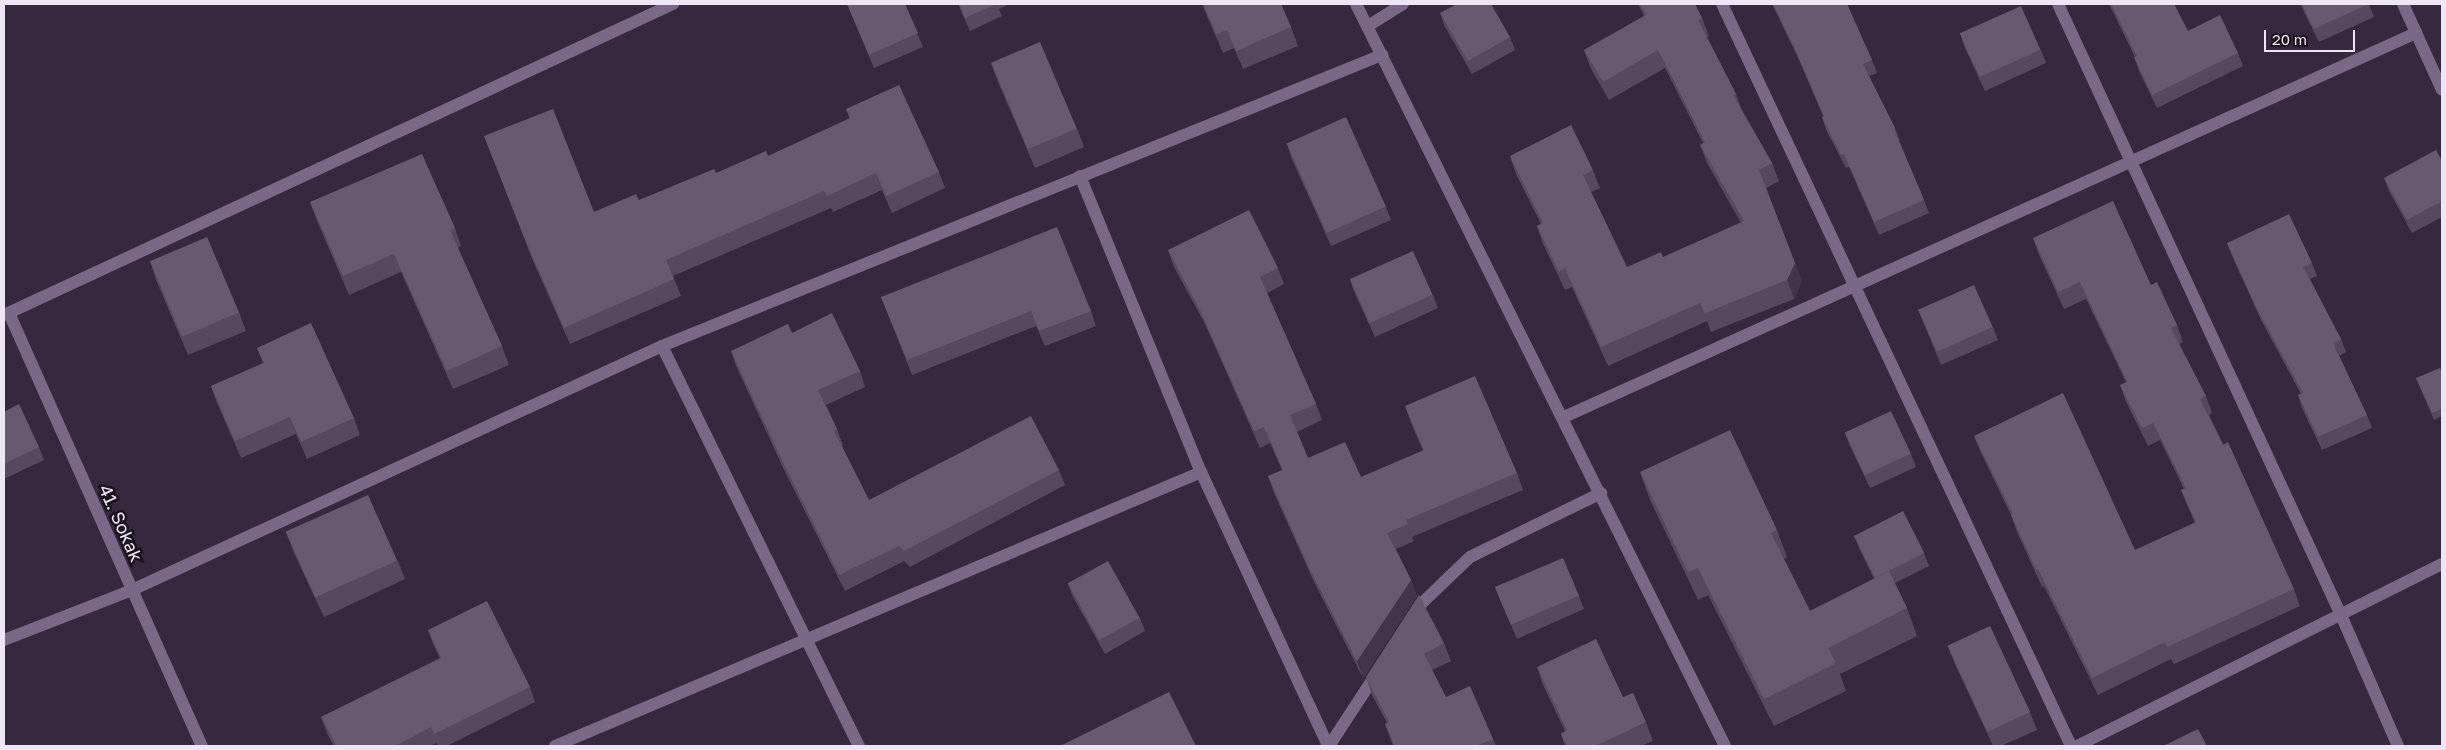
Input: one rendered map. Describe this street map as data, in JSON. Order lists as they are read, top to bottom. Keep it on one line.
{"streets":{"street":["41. Sokak"]},"scale_bar":"20 m"}
